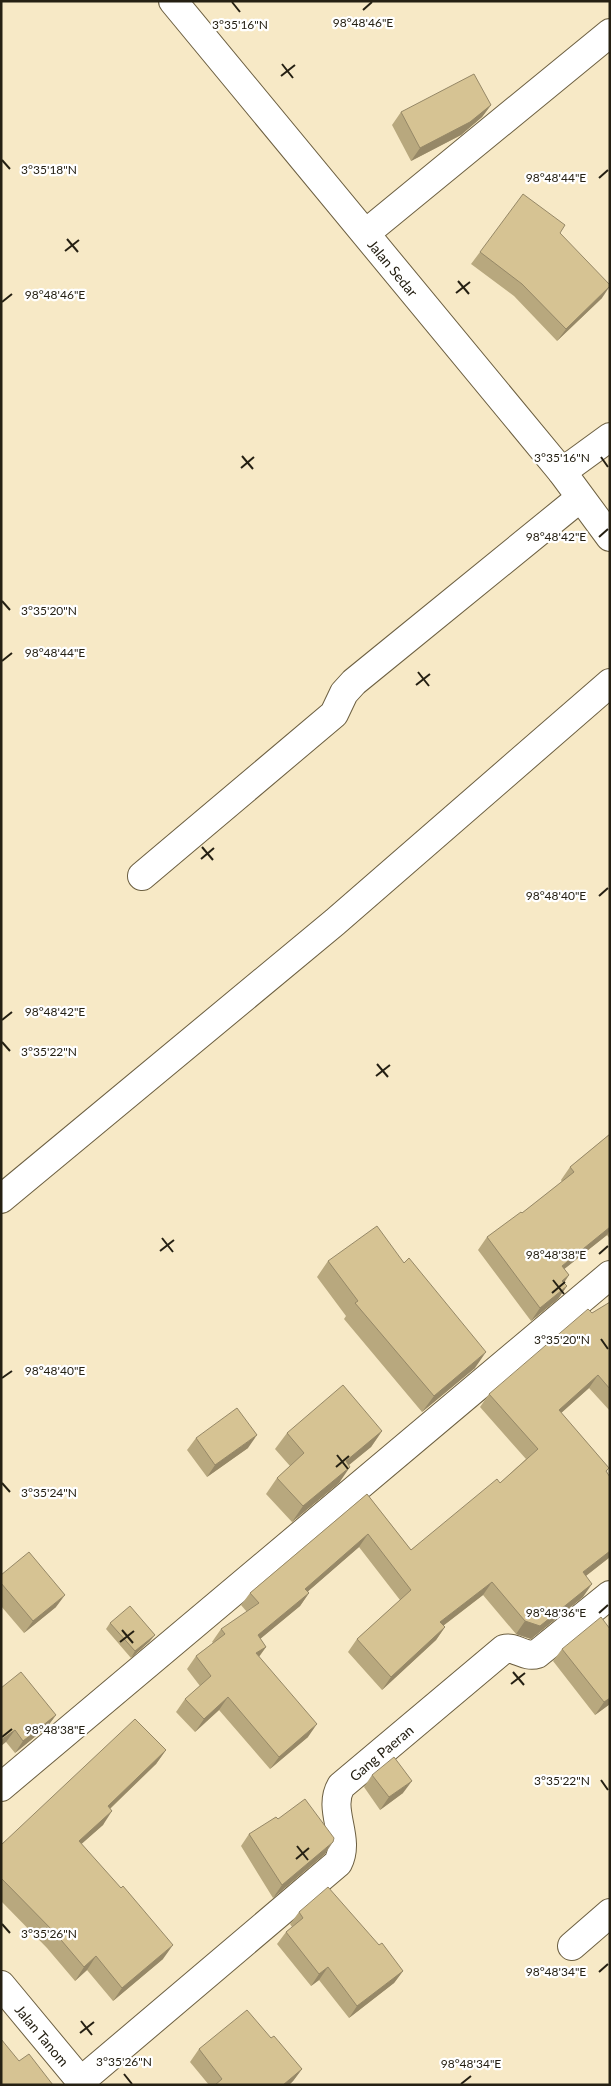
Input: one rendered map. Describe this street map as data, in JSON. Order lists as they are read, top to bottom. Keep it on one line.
{"streets":{"street":["Jalan Sedar","Gang Paeran","Jalan Tanom"]},"crossings":[["Gang Paeran","Jalan Tanom"]],"coordinates":["98°48'46\"E","3°35'16\"N","3°35'18\"N","98°48'44\"E","98°48'42\"E","3°35'20\"N","98°48'40\"E","3°35'22\"N","98°48'38\"E","3°35'24\"N","98°48'36\"E","3°35'26\"N","98°48'34\"E"]}
